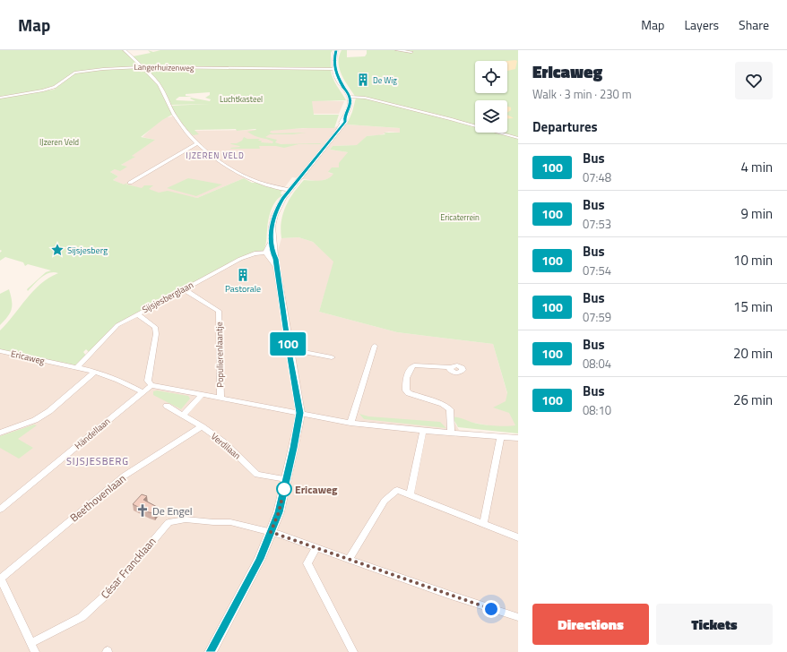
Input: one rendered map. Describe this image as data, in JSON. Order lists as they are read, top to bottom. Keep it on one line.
{"streets":{"street":["Langerhuizenweg","Sijsjesberglaan","Populierenlaantje","Ericaweg","Händellaan","Verdilaan","Beethovenlaan","César Francklaan"]},"crossings":[["Sijsjesberglaan","Populierenlaantje"],["Sijsjesberglaan","Ericaweg"],["Ericaweg","Händellaan"],["Verdilaan","Beethovenlaan"]],"districts":["IJZEREN VELD","SIJSJESBERG"],"parks":["Luchtkasteel","IJzeren Veld","Ericaterrein"],"places":{"building":["De Wig","Pastorale"],"place":["Sijsjesberg"],"other":["Ericaweg"],"church":["De Engel"]},"lines":["bus line 100"],"page":{"header":"Map","nav":["Map","Layers","Share"],"on_map":"100","heading":[["Ericaweg","Walk · 3 min · 230 m"],"Departures"],"list":[{"mark":"100","name":"Bus","note":"07:48","value":"4 min"},{"mark":"100","name":"Bus","note":"07:53","value":"9 min"},{"mark":"100","name":"Bus","note":"07:54","value":"10 min"},{"mark":"100","name":"Bus","note":"07:59","value":"15 min"},{"mark":"100","name":"Bus","note":"08:04","value":"20 min"},{"mark":"100","name":"Bus","note":"08:10","value":"26 min"}],"buttons":["Directions","Tickets"]}}
